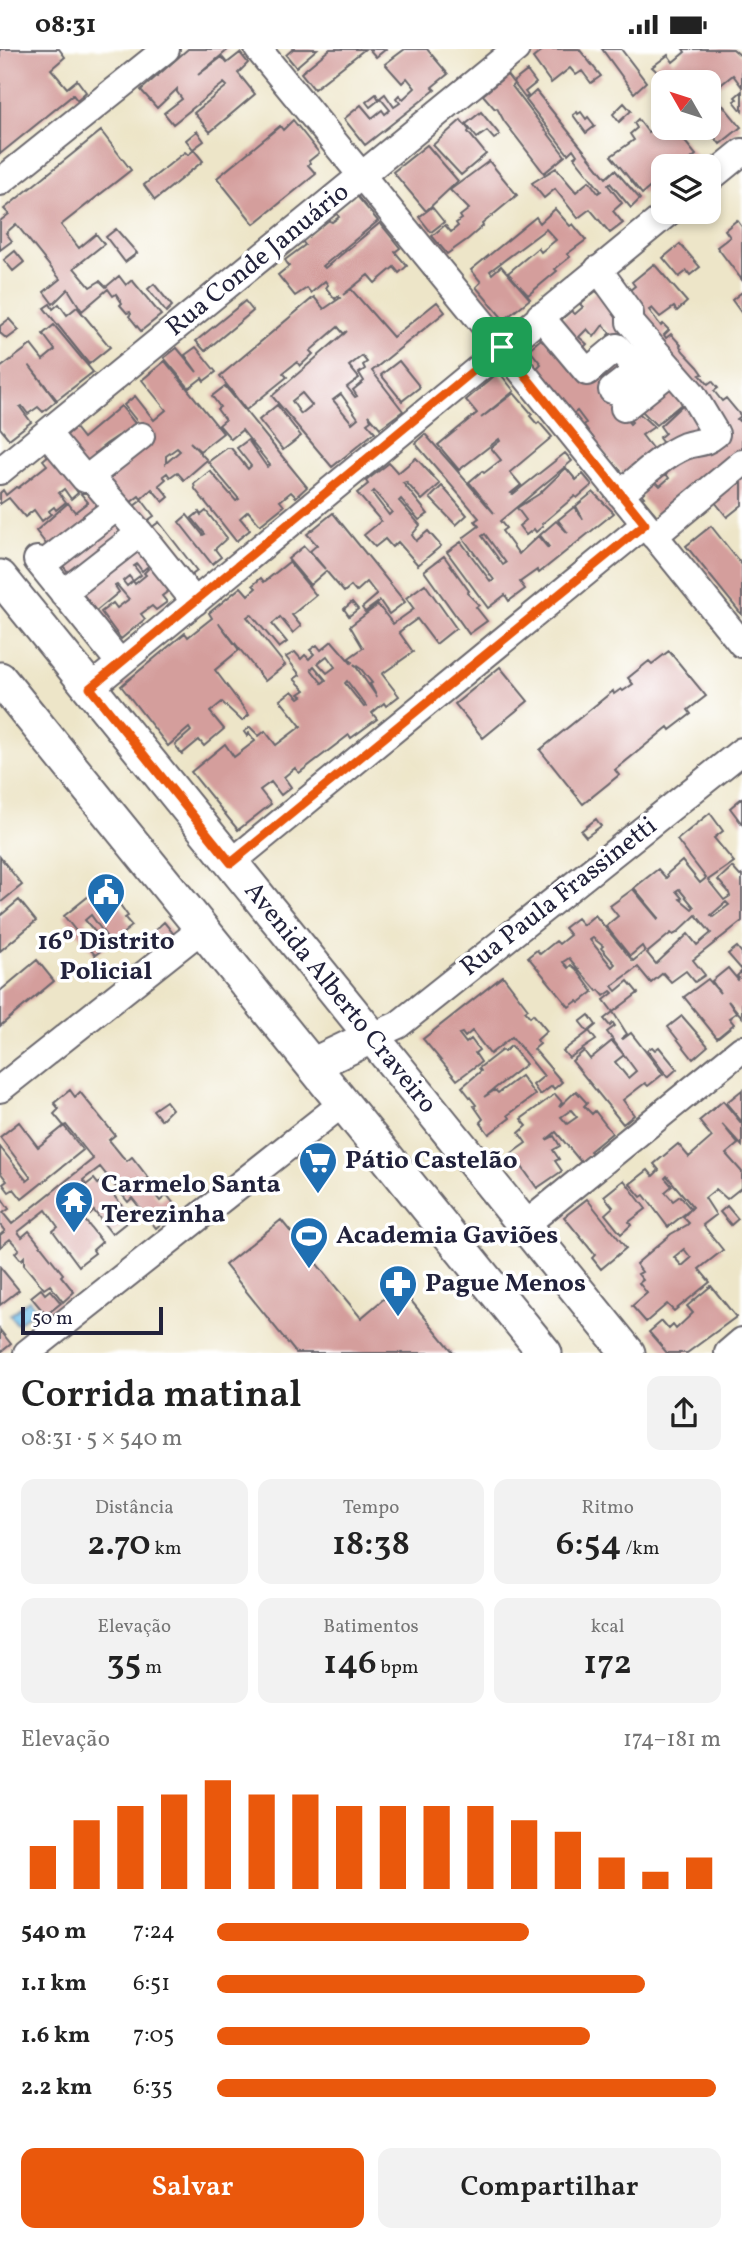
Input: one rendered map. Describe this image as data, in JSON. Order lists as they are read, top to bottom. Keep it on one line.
{"streets":{"main road":["Avenida Alberto Craveiro"],"street":["Rua Conde Januário","Rua Paula Frassinetti"]},"crossings":[["Rua Paula Frassinetti","Avenida Alberto Craveiro"]],"places":{"public building":["16º Distrito Policial"],"supermarket":["Pátio Castelão"],"temple":["Carmelo Santa Terezinha"],"sports":["Academia Gaviões"],"pharmacy":["Pague Menos"]},"scale_bar":"50 m","north":"top left","page":{"status":"08:31","scale":"50 m","heading":["Corrida matinal","08:31 · 5 × 540 m"],"stats":[["Distância","2.70 km"],["Tempo","18:38"],["Ritmo","6:54 /km"],["Elevação","35 m"],["Batimentos","146 bpm"],["kcal","172"]],"chart":["Elevação","174–181 m"],"list":[{"name":"540 m","note":"7:24"},{"name":"1.1 km","note":"6:51"},{"name":"1.6 km","note":"7:05"},{"name":"2.2 km","note":"6:35"}],"buttons":["Salvar","Compartilhar"]}}
